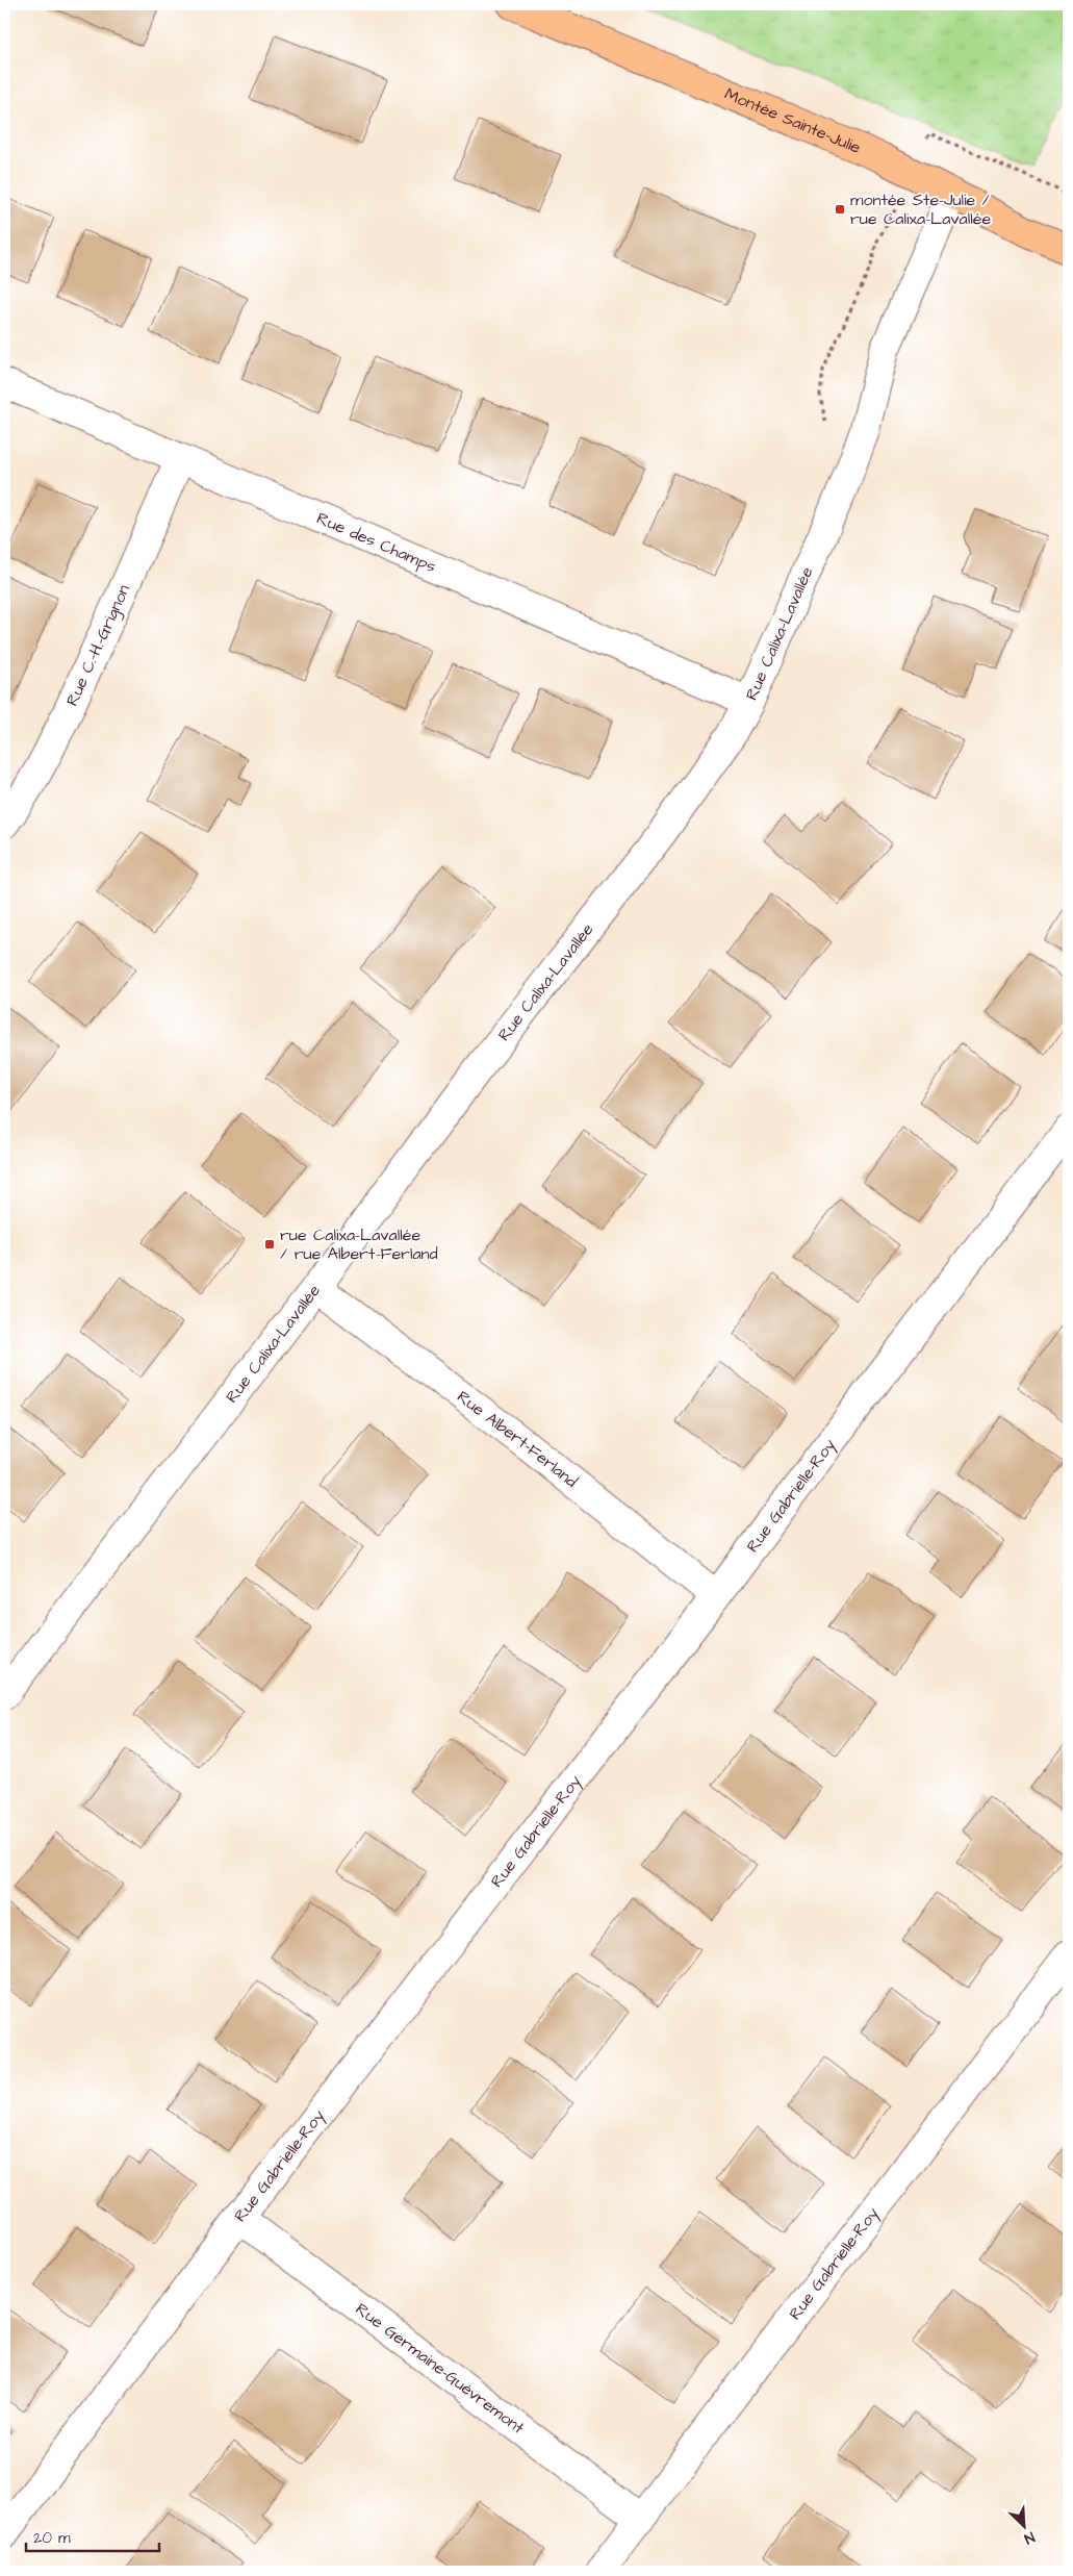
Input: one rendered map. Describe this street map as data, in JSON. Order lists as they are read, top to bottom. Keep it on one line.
{"streets":{"main road":["Montée Sainte-Julie"],"street":["Rue des Champs","Rue Calixa-Lavallée","Rue C.-H.-Grignon","Rue Albert-Ferland","Rue Gabrielle-Roy","Rue Germaine-Guèvremont"]},"crossings":[["Montée Sainte-Julie","Rue Calixa-Lavallée"],["Rue des Champs","Rue Calixa-Lavallée"],["Rue des Champs","Rue C.-H.-Grignon"],["Rue Calixa-Lavallée","Rue Albert-Ferland"],["Rue Albert-Ferland","Rue Gabrielle-Roy"],["Rue Gabrielle-Roy","Rue Germaine-Guèvremont"]],"places":{"transit":["montée Ste-Julie / rue Calixa-Lavallée","rue Calixa-Lavallée / rue Albert-Ferland"]},"scale_bar":"20 m","north":"bottom right"}
